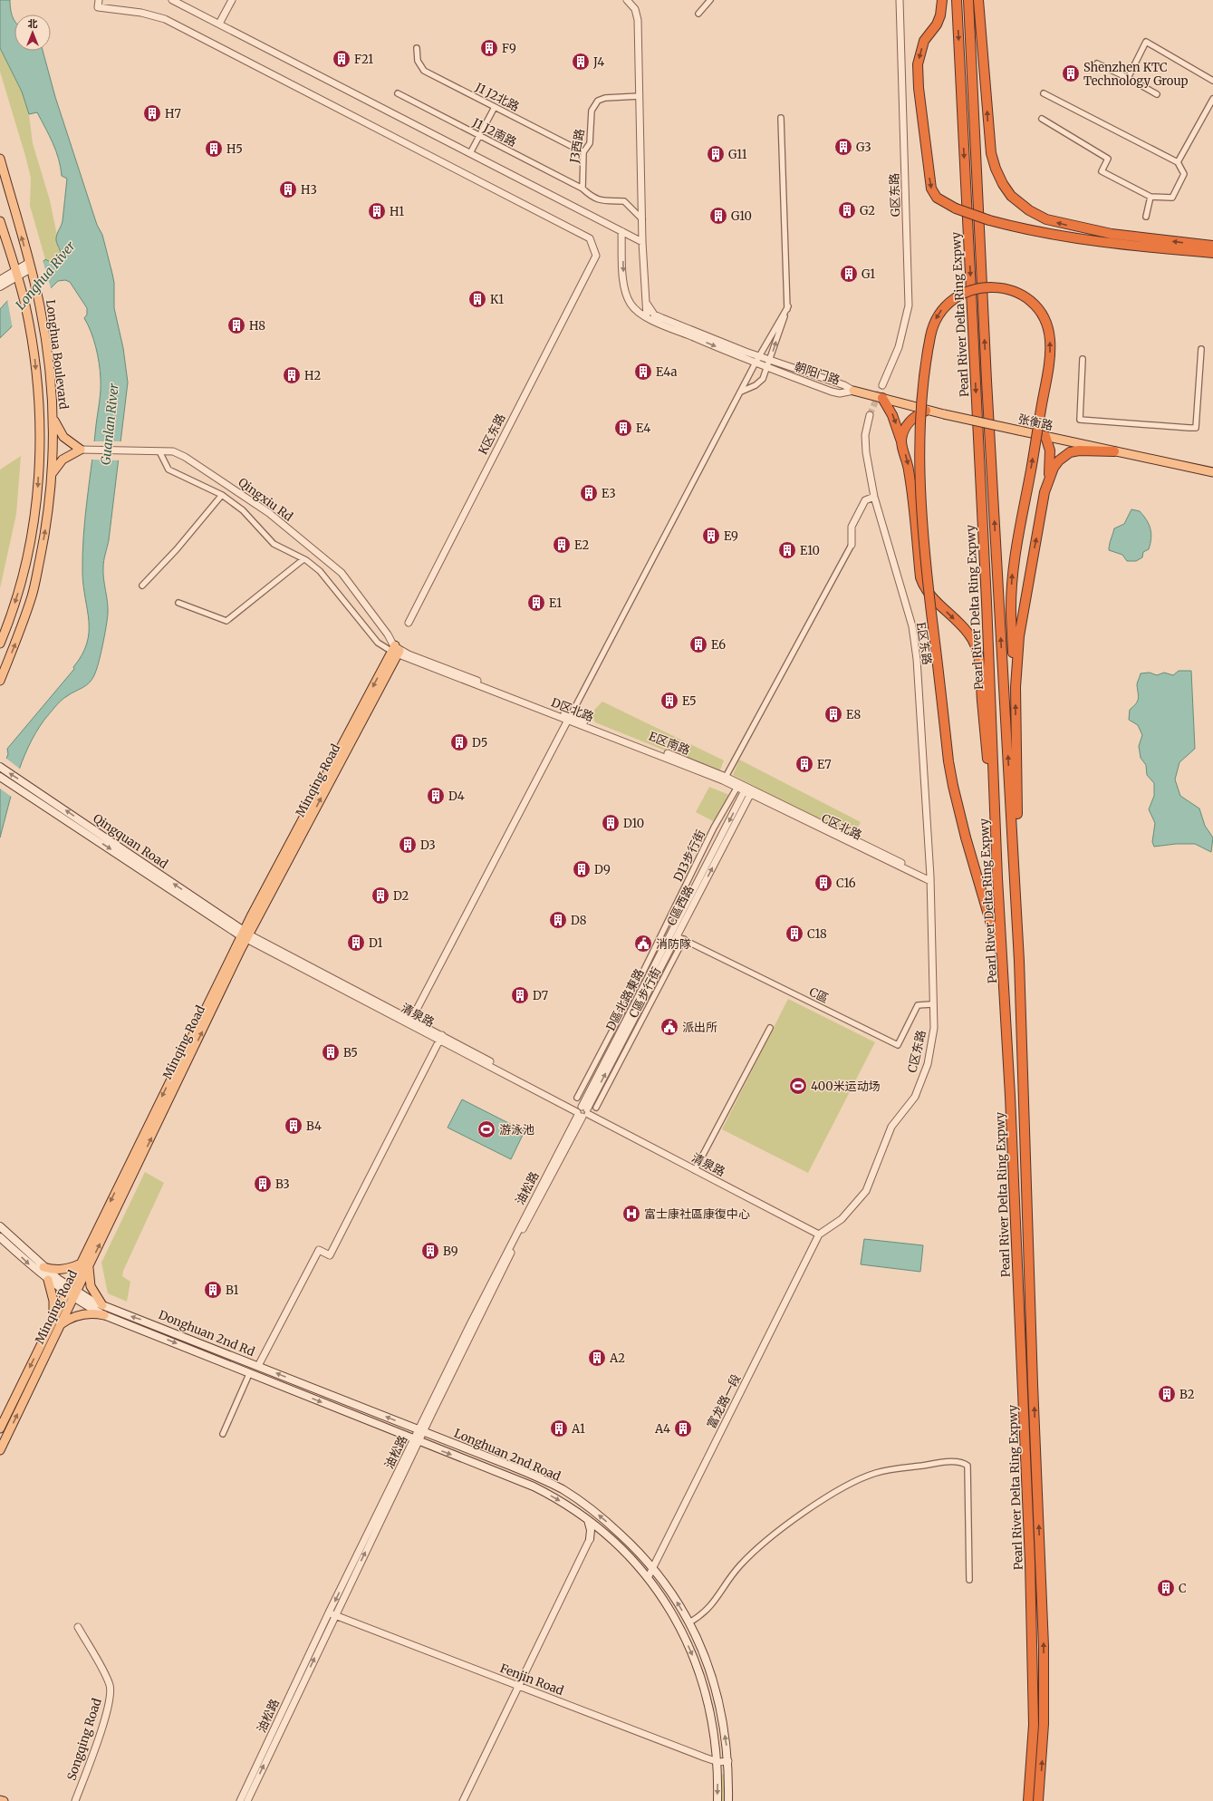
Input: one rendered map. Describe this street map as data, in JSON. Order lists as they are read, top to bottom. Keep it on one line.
{"streets":{"highway":["Pearl River Delta Ring Expwy"],"main road":["Longhua Boulevard","张衡路","Minqing Road","Qingquan Road","Donghuan 2nd Rd","Longhuan 2nd Road"],"street":["J1 J2北路","J1 J2南路","J3西路","G区东路","朝阳门路","K区东路","Qingxiu Rd","E区东路","D区北路","E区南路","C区北路","D13步行街","C區西路","C區步行街","C區","D區北路東路","清泉路","C区东路","油松路","富龙路一段","Fenjin Road","Songqing Road"]},"crossings":[["J1 J2北路","J3西路"],["J1 J2南路","J3西路"],["朝阳门路","张衡路"],["Qingxiu Rd","D区北路"],["Qingxiu Rd","Minqing Road"],["E区东路","C区北路"],["E区东路","C区东路"],["D区北路","E区南路"],["D区北路","Minqing Road"],["E区南路","C区北路"],["E区南路","C區西路"],["E区南路","D區北路東路"],["Minqing Road","Qingquan Road"],["Minqing Road","清泉路"],["Minqing Road","Donghuan 2nd Rd"],["C区北路","C區西路"],["C区北路","D區北路東路"],["C区北路","C区东路"],["Qingquan Road","清泉路"],["C區西路","C區"],["C區西路","D區北路東路"],["C區西路","清泉路"],["C區西路","油松路"],["C區步行街","C區"],["C區","C区东路"],["D區北路東路","清泉路"],["D區北路東路","油松路"],["清泉路","C区东路"],["清泉路","油松路"],["清泉路","富龙路一段"],["C区东路","富龙路一段"],["油松路","Donghuan 2nd Rd"],["油松路","Longhuan 2nd Road"],["油松路","Fenjin Road"],["Donghuan 2nd Rd","Longhuan 2nd Road"],["富龙路一段","Longhuan 2nd Road"],["Longhuan 2nd Road","Fenjin Road"]],"one_way":["C區西路","D區北路東路"],"water":["Longhua River","Guanlan River"],"places":{"building":["F9","F21","J4","Shenzhen KTC Technology Group","H7","G3","H5","G11","H3","G2","H1","G10","G1","K1","H8","E4a","H2","E4","E3","E9","E2","E10","E1","E6","E5","E8","D5","E7","D4","D10","D3","D9","C16","D2","D8","C18","D1","D7","B5","B4","B3","B9","B1","A2","B2","A1","A4","C"],"public building":["消防隊","派出所"],"sports":["400米运动场","游泳池"],"hospital":["富士康社區康復中心"]},"north":"top"}
